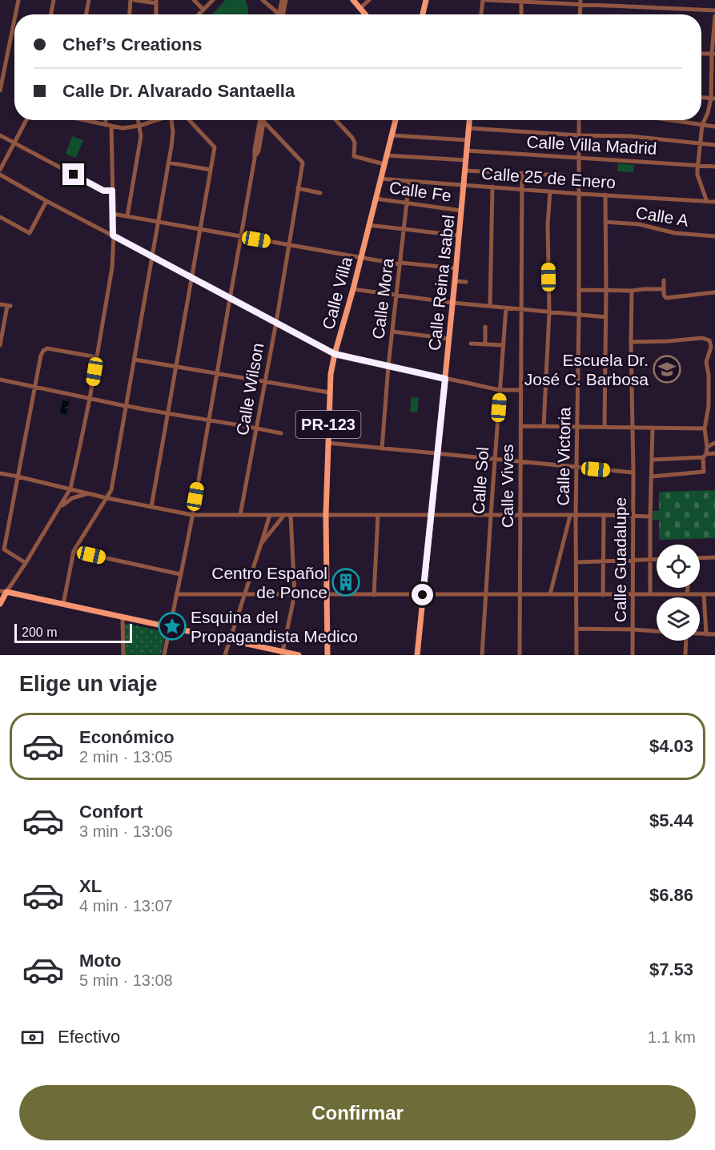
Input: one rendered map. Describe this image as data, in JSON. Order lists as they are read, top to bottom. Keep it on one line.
{"streets":{"main road":["Calle Reina Isabel","Calle Villa","PR-123"],"street":["Calle Villa Madrid","Calle 25 de Enero","Calle Fe","Calle A","Calle Mora","Calle Wilson","Calle Victoria","Calle Sol","Calle Vives","Calle Guadalupe"]},"crossings":[["Calle Villa Madrid","Calle Reina Isabel"],["Calle Villa Madrid","Calle Victoria"],["Calle 25 de Enero","Calle Reina Isabel"],["Calle 25 de Enero","Calle Villa"],["Calle 25 de Enero","Calle Mora"],["Calle 25 de Enero","Calle Victoria"],["Calle 25 de Enero","Calle Vives"],["Calle Fe","Calle Reina Isabel"],["Calle Fe","Calle Villa"],["Calle Fe","Calle Mora"]],"places":{"school or university":["Escuela Dr. José C. Barbosa"],"building":["Centro Español de Ponce"],"place":["Esquina del Propagandista Medico"]},"scale_bar":"200 m","page":{"banner":["Chef’s Creations","Calle Dr. Alvarado Santaella"],"scale":"200 m","heading":"Elige un viaje","list":[{"name":"Económico","note":"2 min · 13:05","value":"$4.03"},{"name":"Confort","note":"3 min · 13:06","value":"$5.44"},{"name":"XL","note":"4 min · 13:07","value":"$6.86"},{"name":"Moto","note":"5 min · 13:08","value":"$7.53"}],"pay":["Efectivo","1.1 km"],"buttons":"Confirmar"}}
